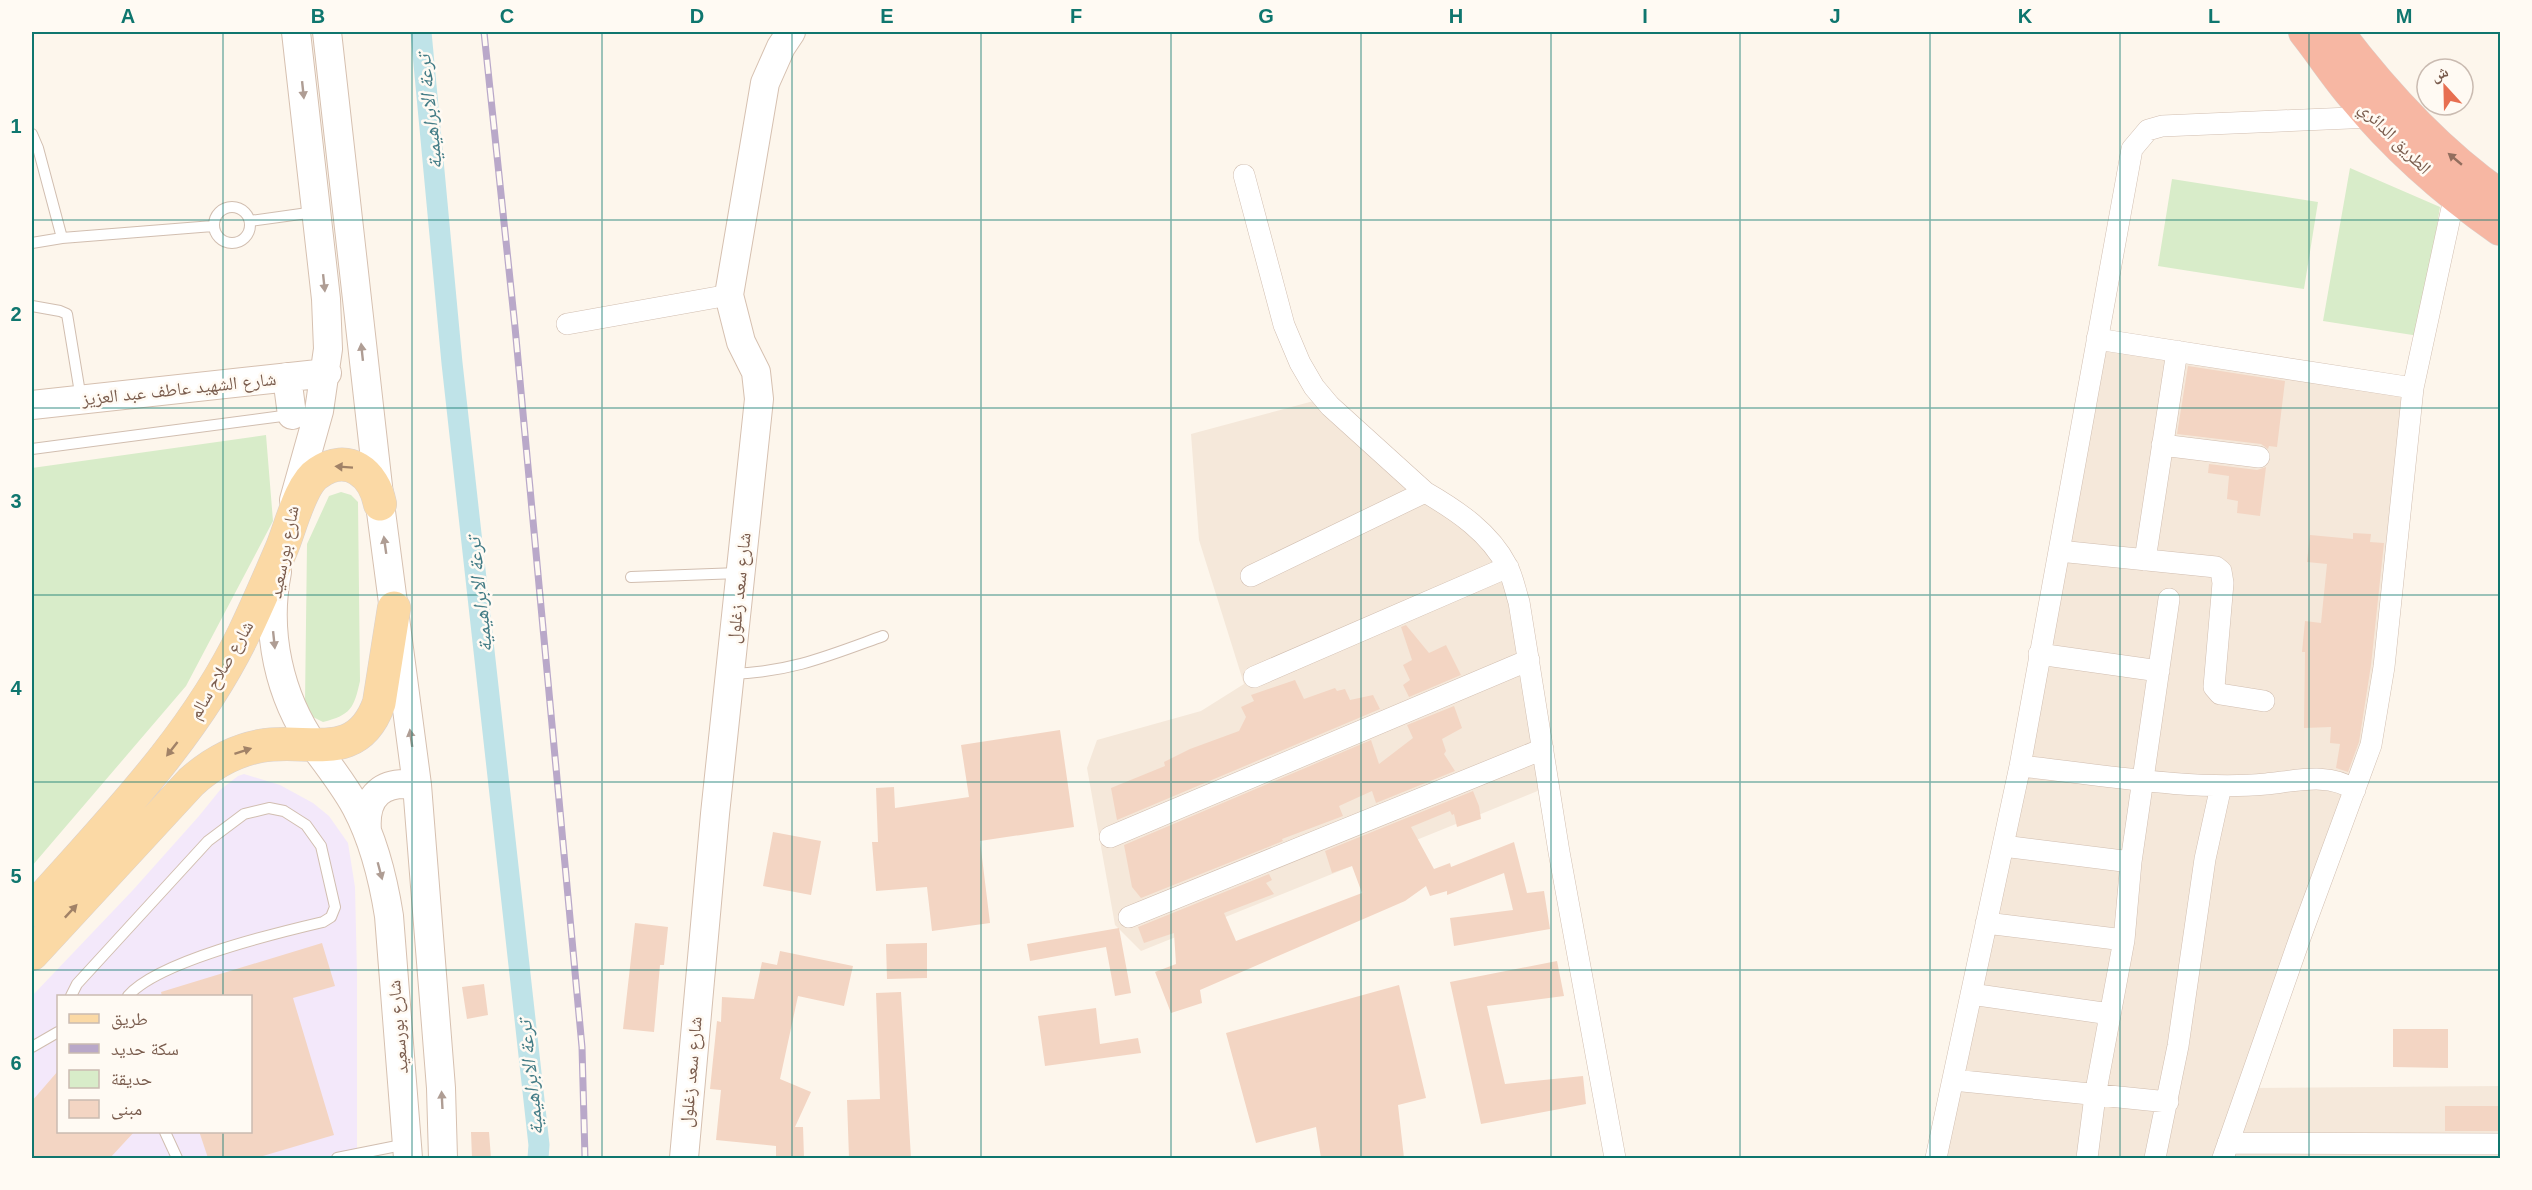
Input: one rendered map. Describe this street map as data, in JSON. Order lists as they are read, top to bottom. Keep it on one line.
{"streets":{"highway":["الطريق الدائري"],"main road":["شارع الشهيد عاطف عبد العزيز","شارع بورسعيد","شارع سعد زغلول","شارع صلاح سالم"]},"crossings":[["شارع الشهيد عاطف عبد العزيز","شارع بورسعيد"],["شارع بورسعيد","شارع صلاح سالم"]],"water":["ترعة الابراهيمية"],"legend":["طريق","سكة حديد","حديقة","مبنى"],"north":"top","grid":{"columns":["A","B","C","D","E","F","G","H","I","J","K","L","M"],"rows":["1","2","3","4","5","6"]}}
